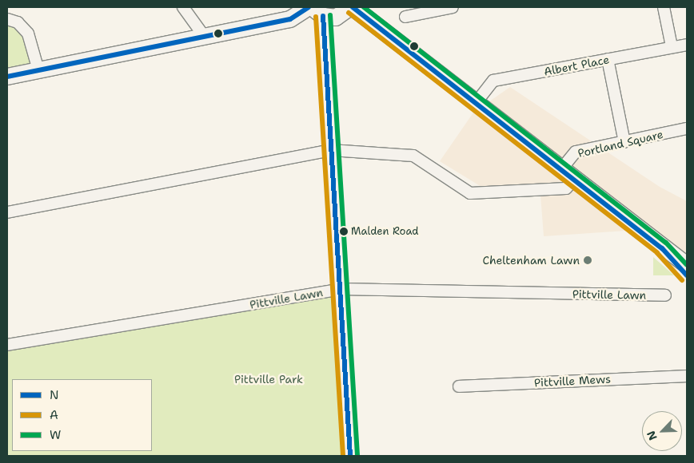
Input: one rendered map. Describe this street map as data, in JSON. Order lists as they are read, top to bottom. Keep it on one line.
{"streets":{"street":["Albert Place","Portland Square","Pittville Lawn","Pittville Mews"]},"parks":["Pittville Park"],"places":["Malden Road","Cheltenham Lawn"],"lines":["transit line N","transit line W","transit line A"],"legend":["N","A","W"],"north":"bottom left"}
